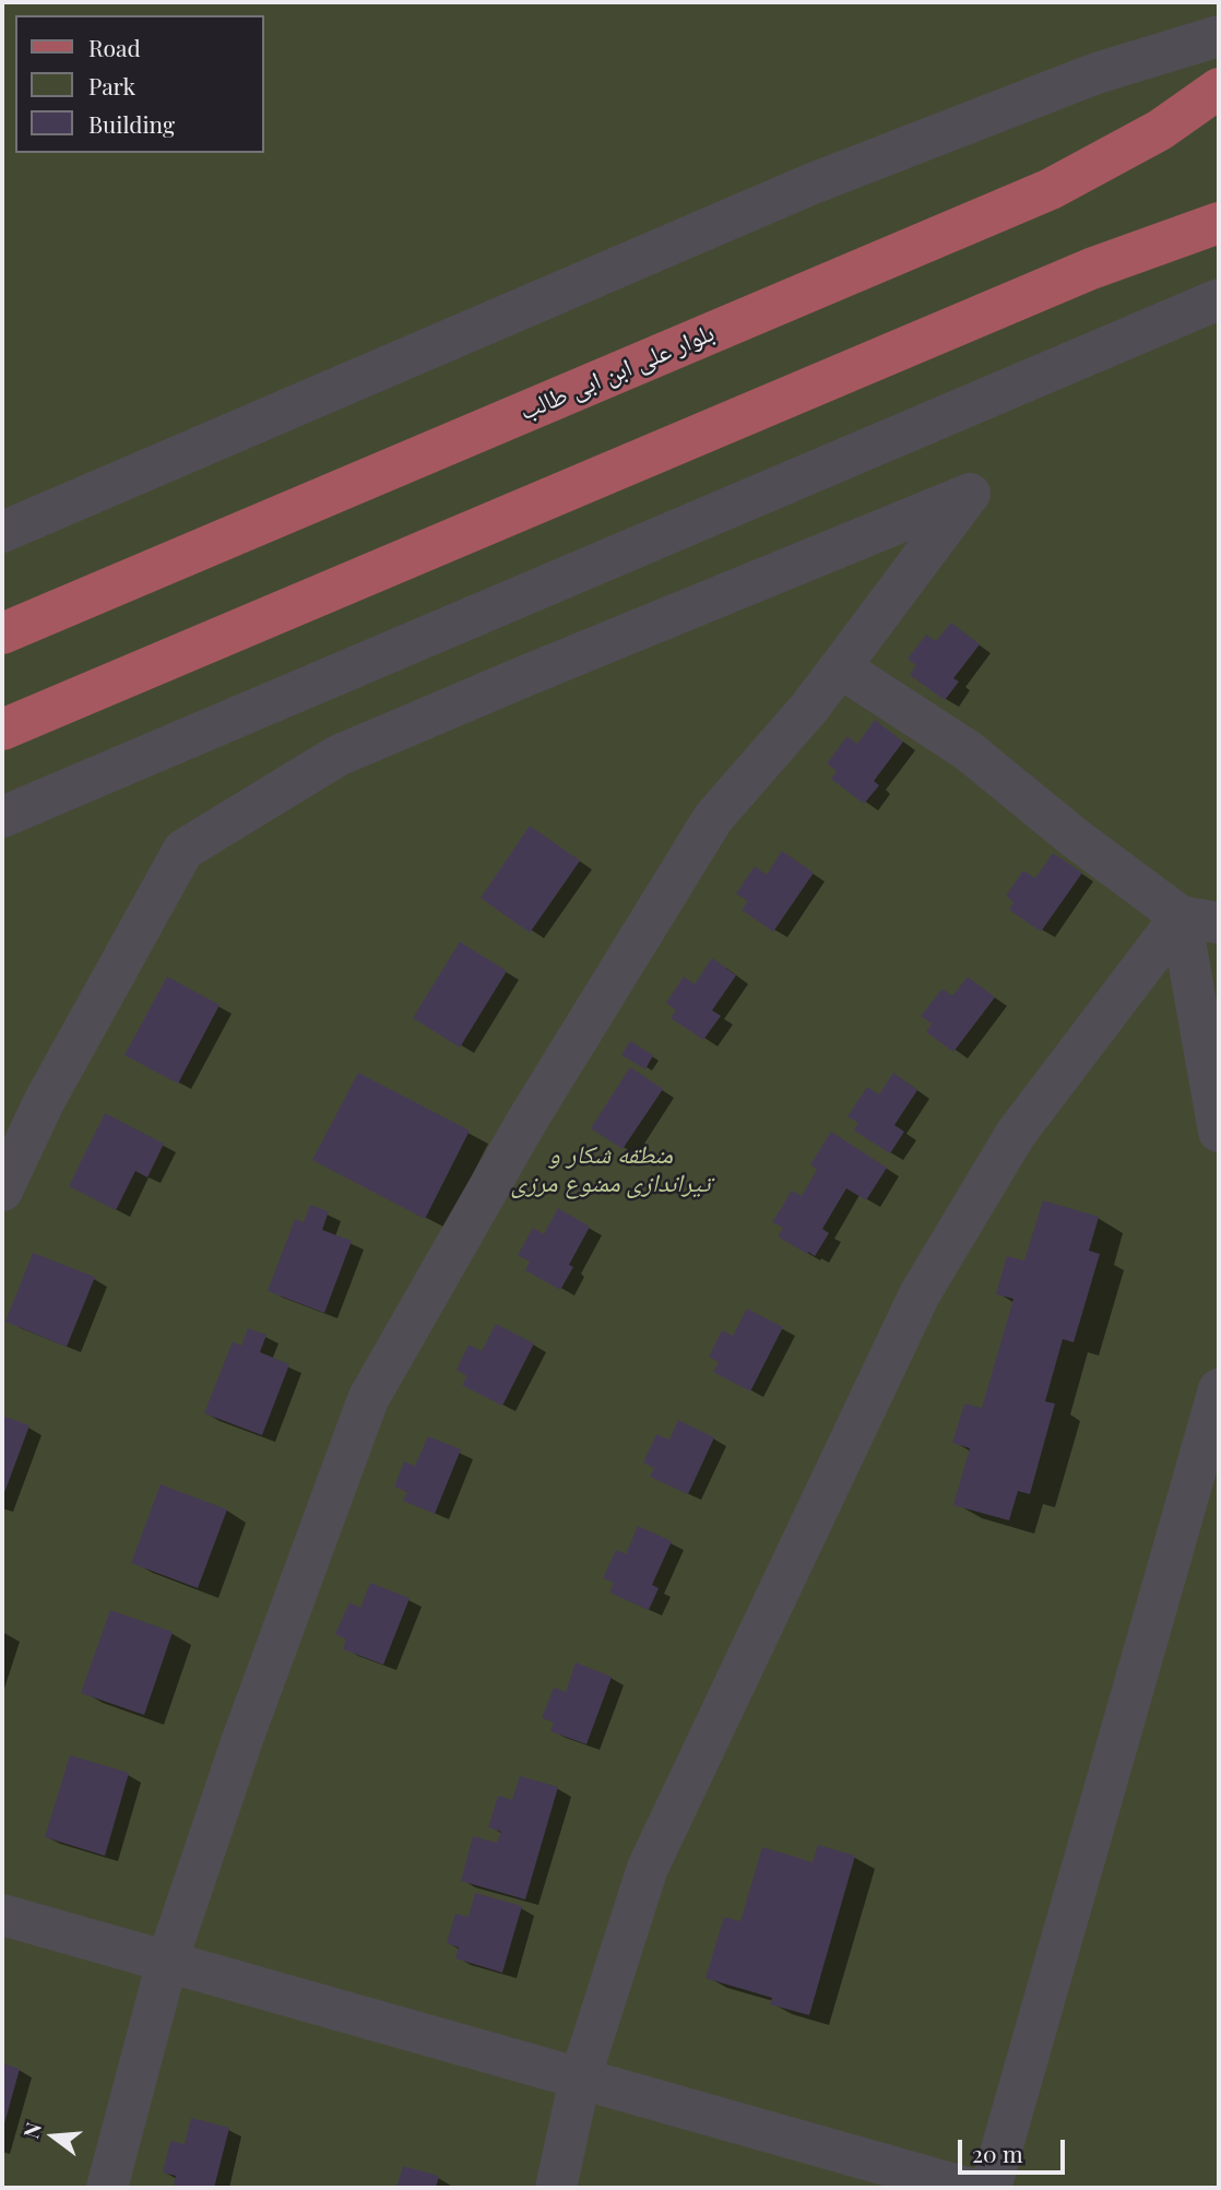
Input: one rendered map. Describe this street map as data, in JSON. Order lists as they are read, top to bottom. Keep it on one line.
{"streets":{"main road":["بلوار علی ابن ابی طالب"]},"parks":["منطقه شکار و تیراندازی ممنوع مرزی"],"legend":["Road","Park","Building"],"scale_bar":"20 m","north":"left"}
